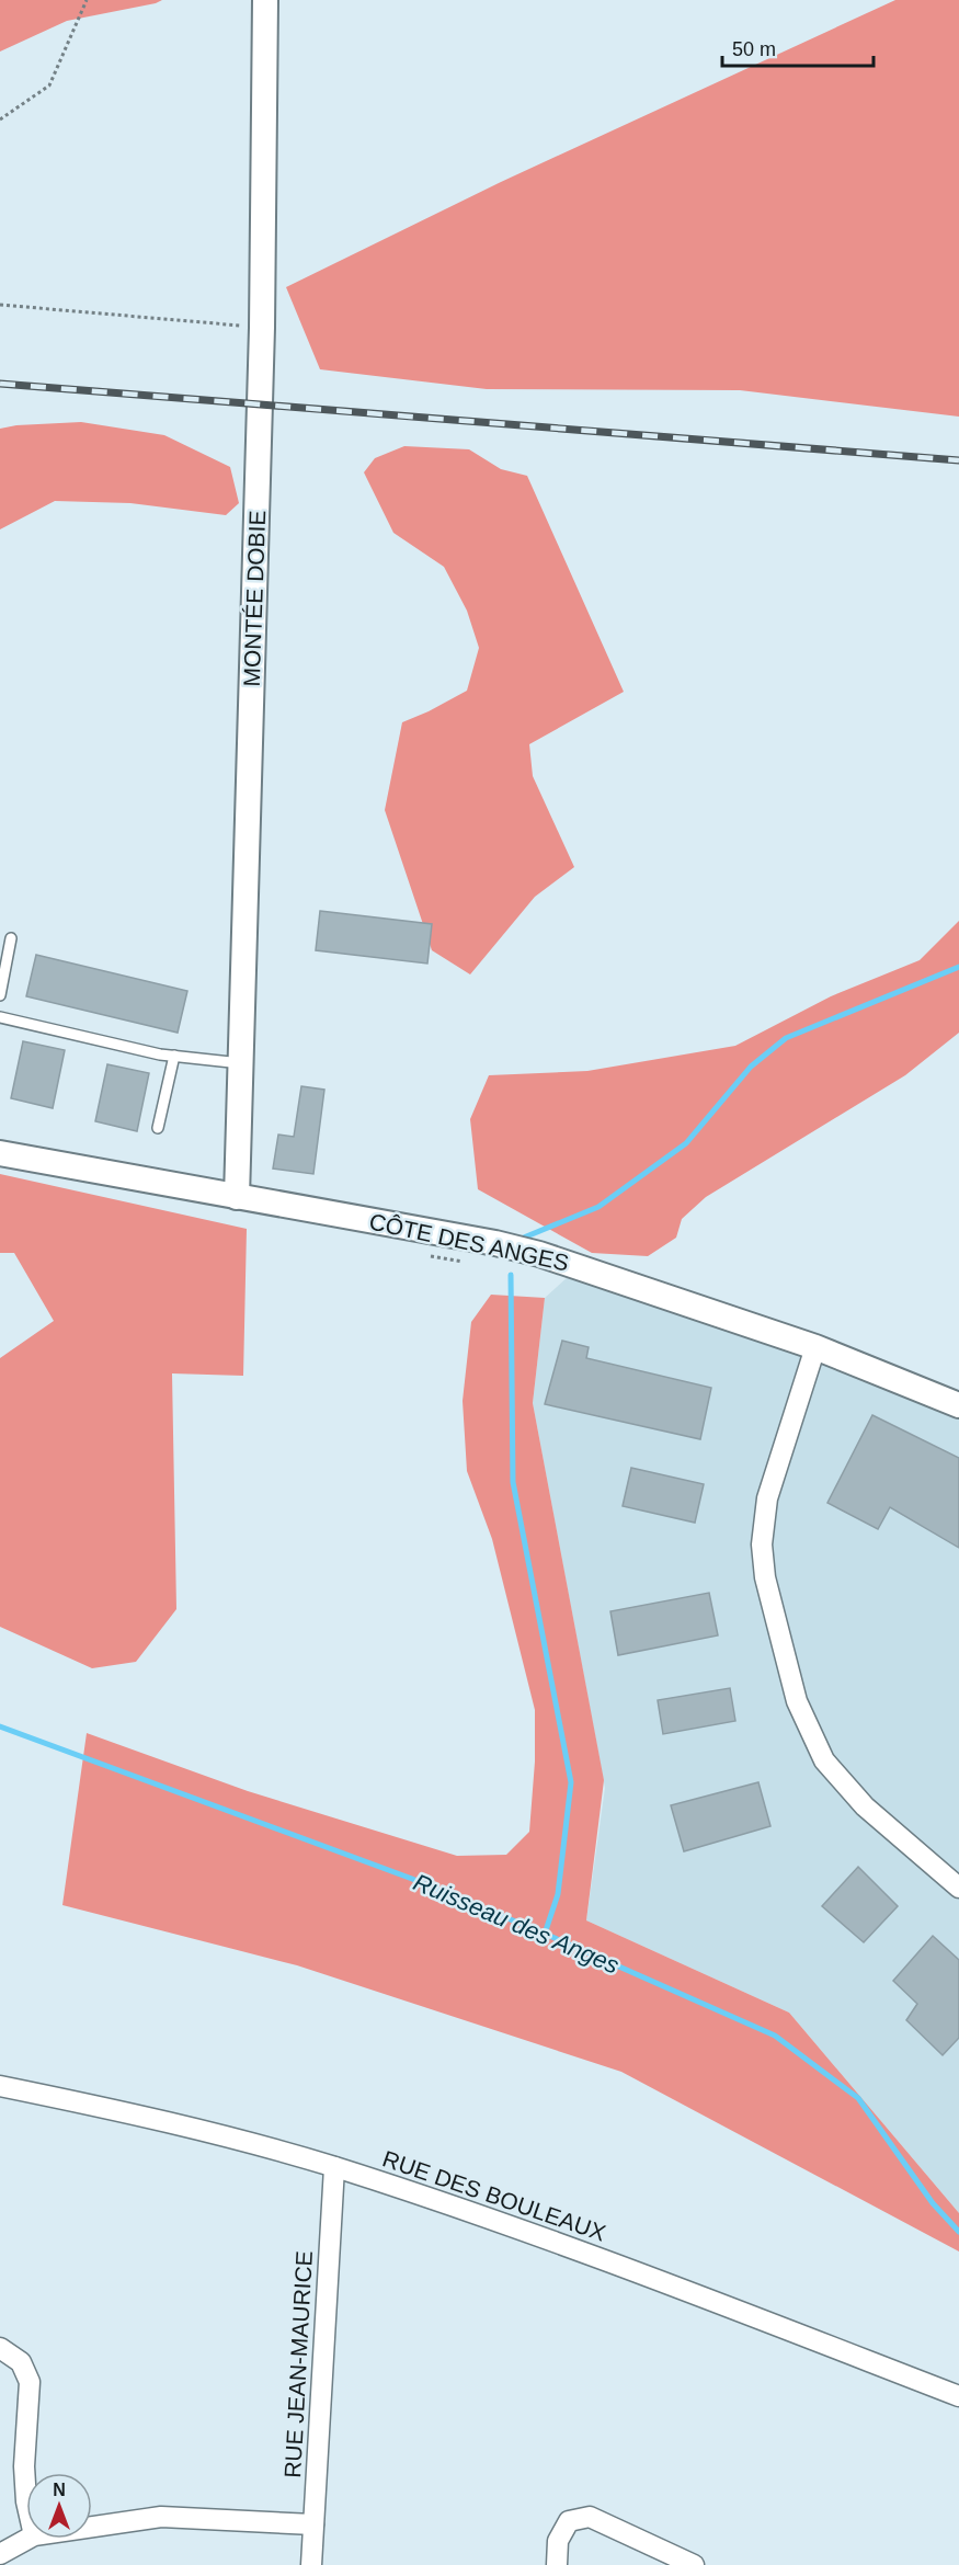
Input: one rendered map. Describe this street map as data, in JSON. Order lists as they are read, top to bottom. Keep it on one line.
{"streets":{"street":["MONTÉE DOBIE","CÔTE DES ANGES","RUE DES BOULEAUX","RUE JEAN-MAURICE"]},"crossings":[["MONTÉE DOBIE","CÔTE DES ANGES"],["RUE DES BOULEAUX","RUE JEAN-MAURICE"]],"water":["Ruisseau des Anges"],"scale_bar":"50 m","north":"top"}
